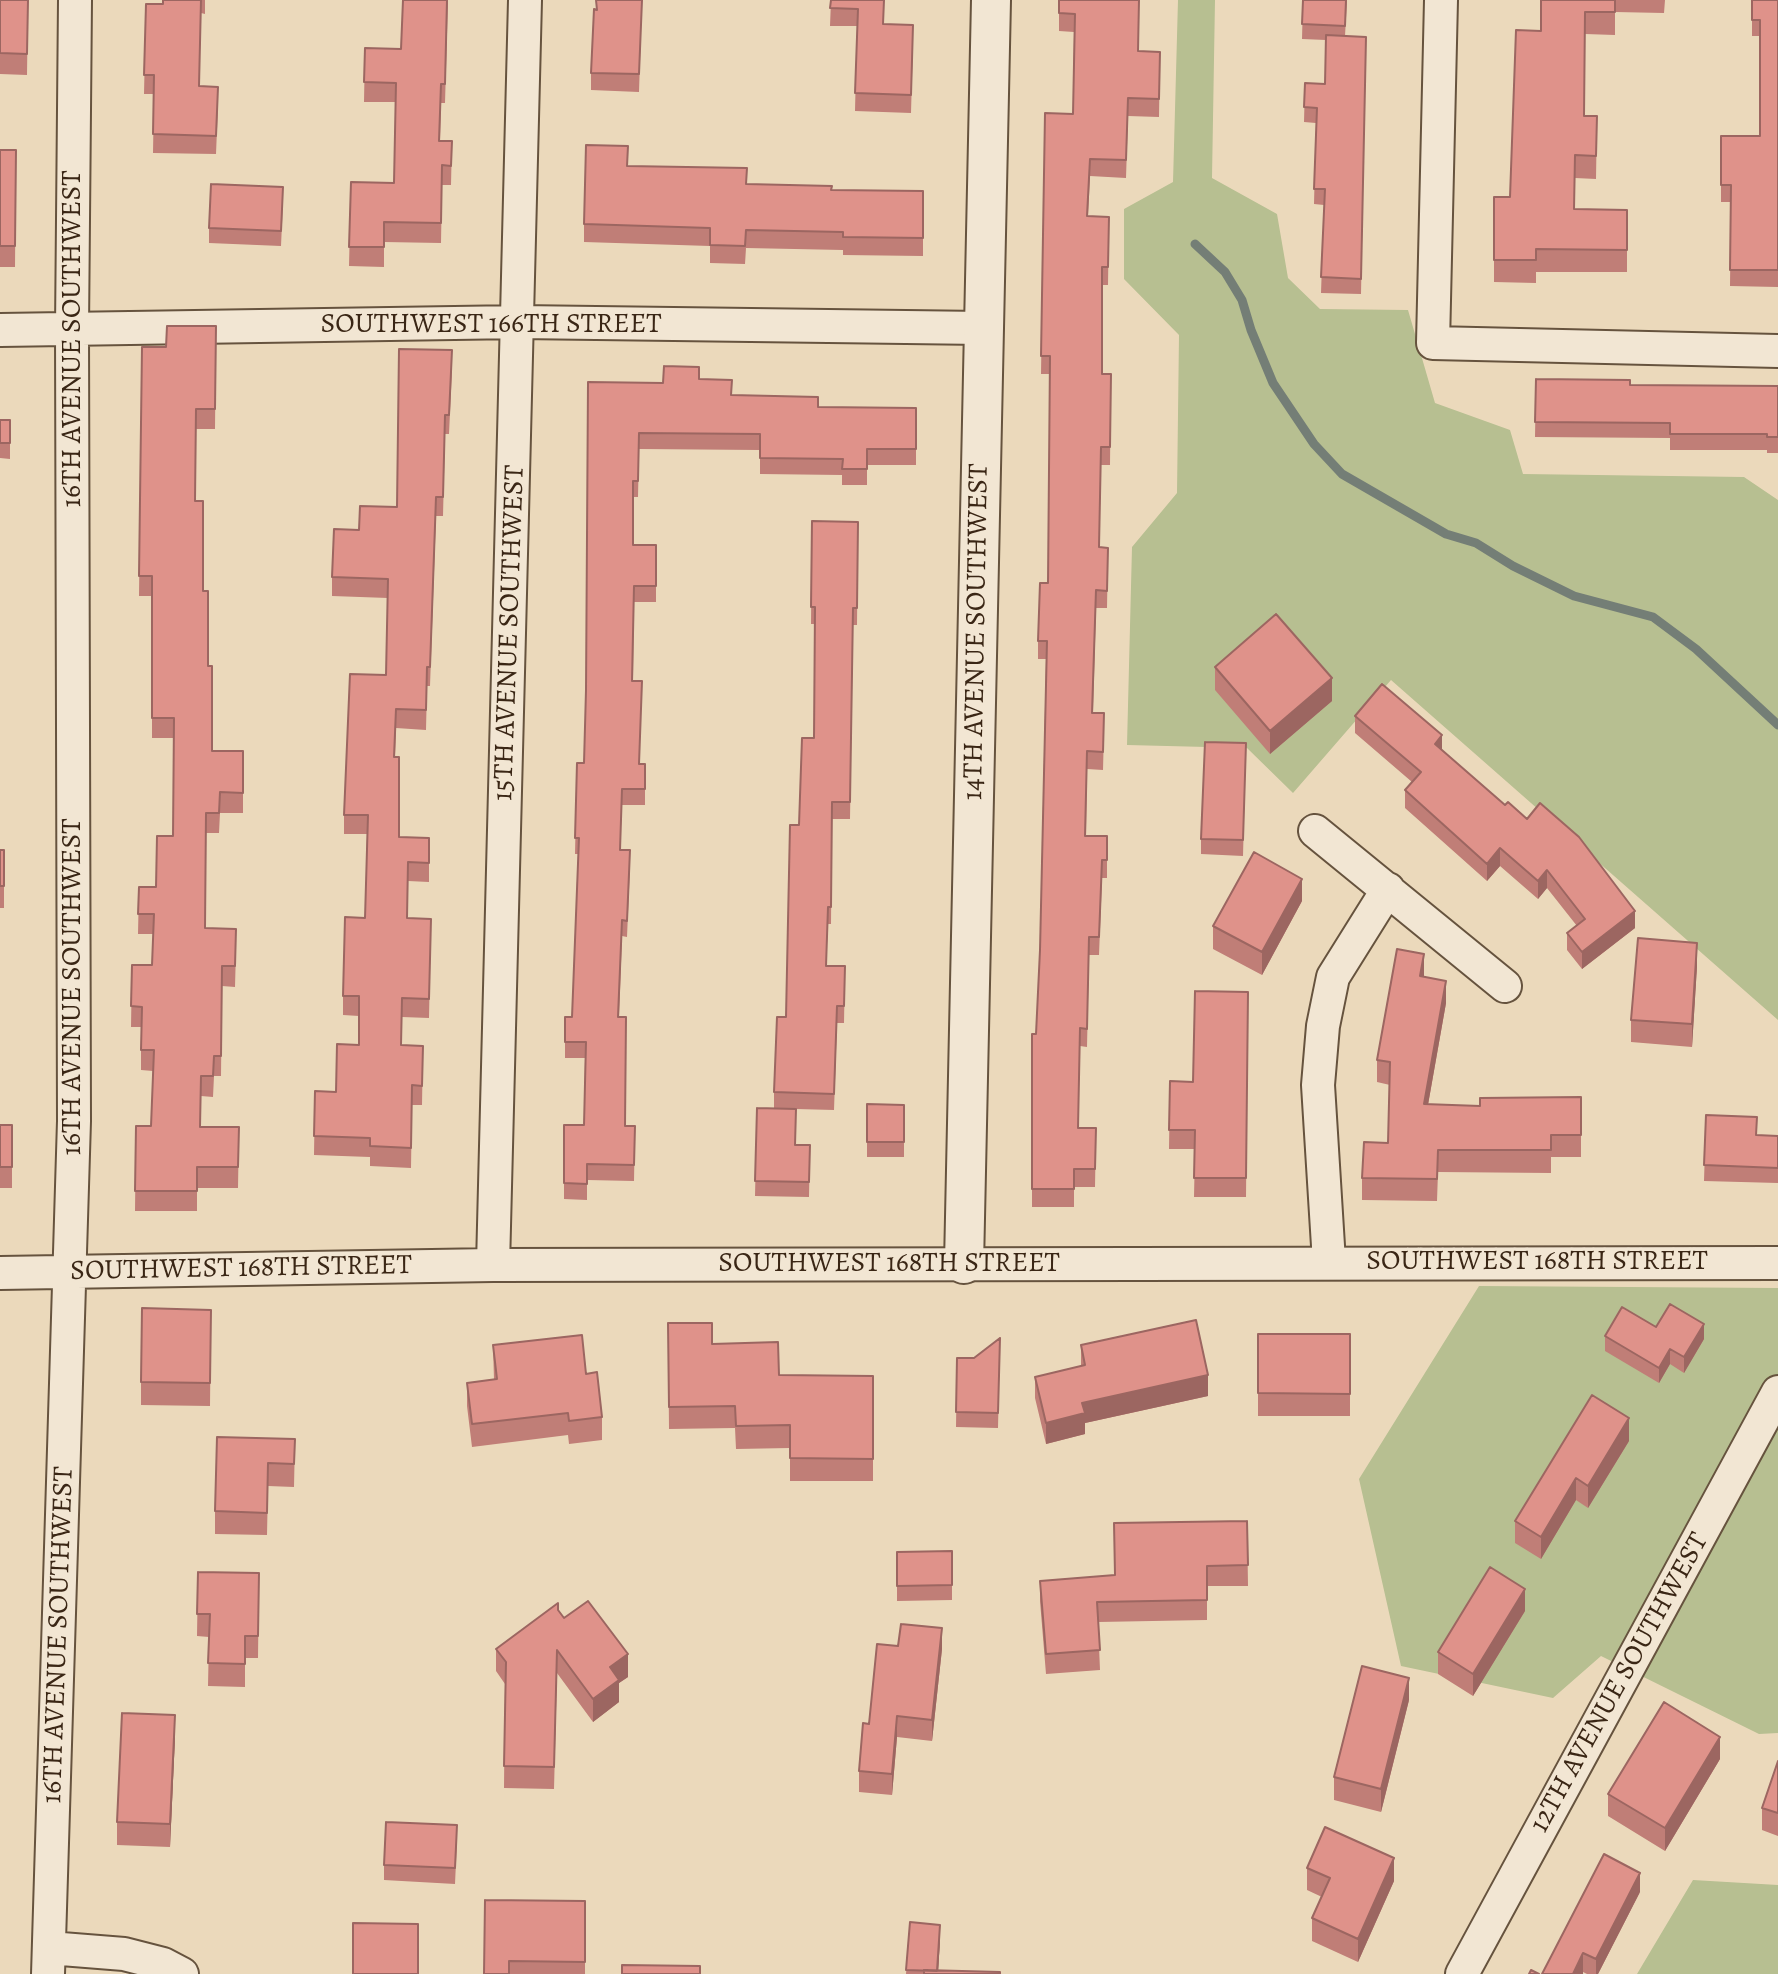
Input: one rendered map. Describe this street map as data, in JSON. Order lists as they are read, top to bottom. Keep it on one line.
{"streets":{"street":["SOUTHWEST 166TH STREET","16TH AVENUE SOUTHWEST","14TH AVENUE SOUTHWEST","15TH AVENUE SOUTHWEST","SOUTHWEST 168TH STREET","12TH AVENUE SOUTHWEST"]},"crossings":[["SOUTHWEST 166TH STREET","16TH AVENUE SOUTHWEST"],["SOUTHWEST 166TH STREET","14TH AVENUE SOUTHWEST"],["SOUTHWEST 166TH STREET","15TH AVENUE SOUTHWEST"],["16TH AVENUE SOUTHWEST","SOUTHWEST 168TH STREET"],["14TH AVENUE SOUTHWEST","SOUTHWEST 168TH STREET"],["15TH AVENUE SOUTHWEST","SOUTHWEST 168TH STREET"]]}
